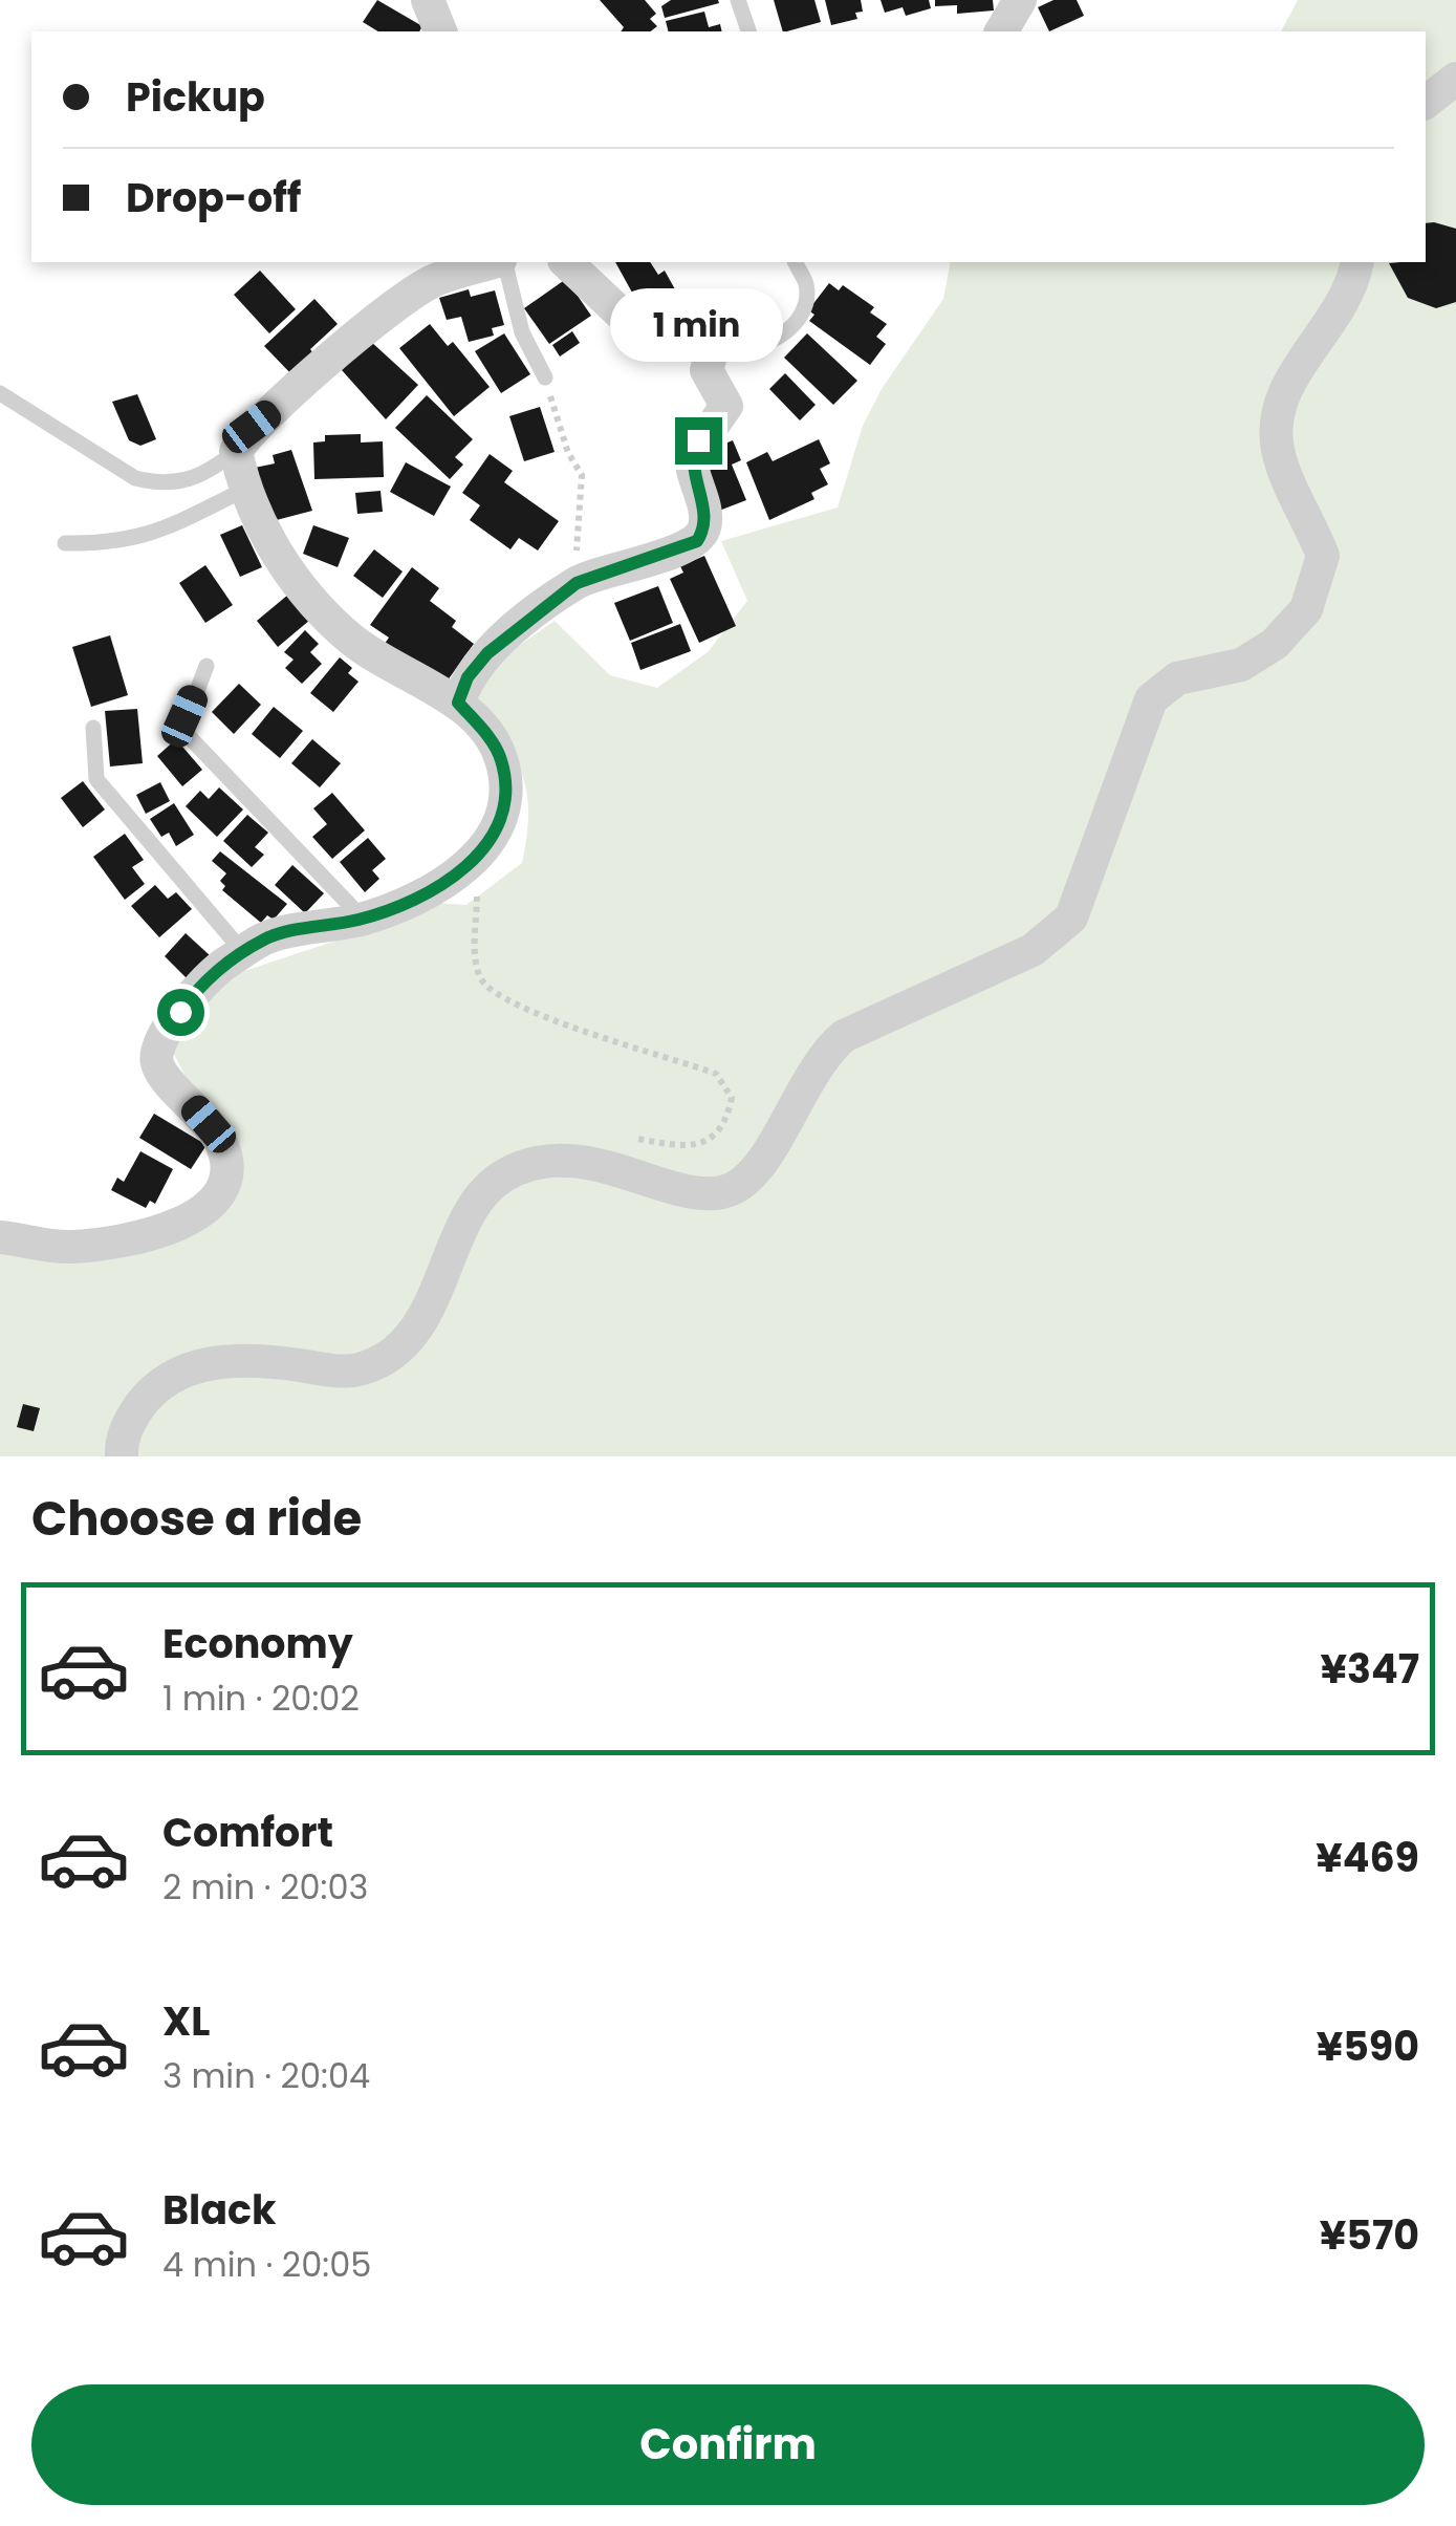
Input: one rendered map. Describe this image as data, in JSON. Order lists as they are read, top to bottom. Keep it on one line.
{"page":{"banner":["Pickup","Drop-off"],"bubble":"1 min","heading":"Choose a ride","list":[{"name":"Economy","note":"1 min · 20:02","value":"¥347"},{"name":"Comfort","note":"2 min · 20:03","value":"¥469"},{"name":"XL","note":"3 min · 20:04","value":"¥590"},{"name":"Black","note":"4 min · 20:05","value":"¥570"}],"buttons":"Confirm"}}
